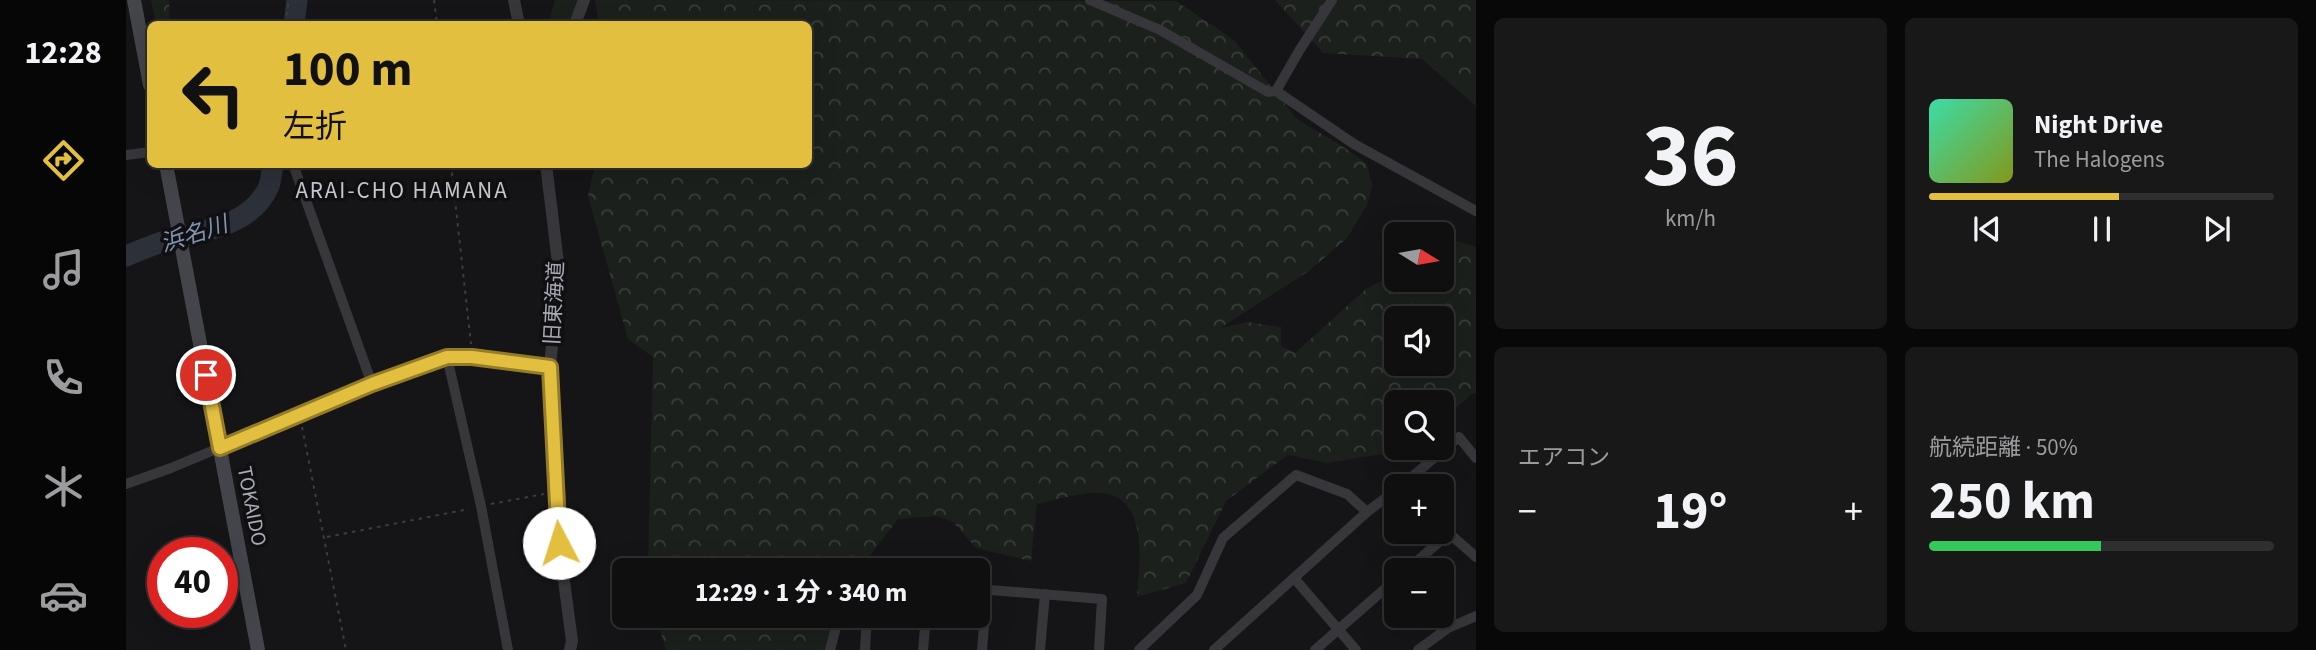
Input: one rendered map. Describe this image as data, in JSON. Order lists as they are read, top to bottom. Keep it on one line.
{"streets":{"main road":["TOKAIDO"],"street":["旧東海道"]},"districts":["ARAI-CHO HAMANA"],"water":["浜名川"],"north":"right","page":{"tabs":"12:28","tile":[["36","km/h"],"エアコン",["航続距離 · 50%","250 km"]],"turn":["100 m","左折"],"song":["Night Drive","The Halogens"],"map_buttons":["+","−"],"heat":["−","19°","+"],"limit":"40","trip":"12:29 · 1 分 · 340 m"}}
